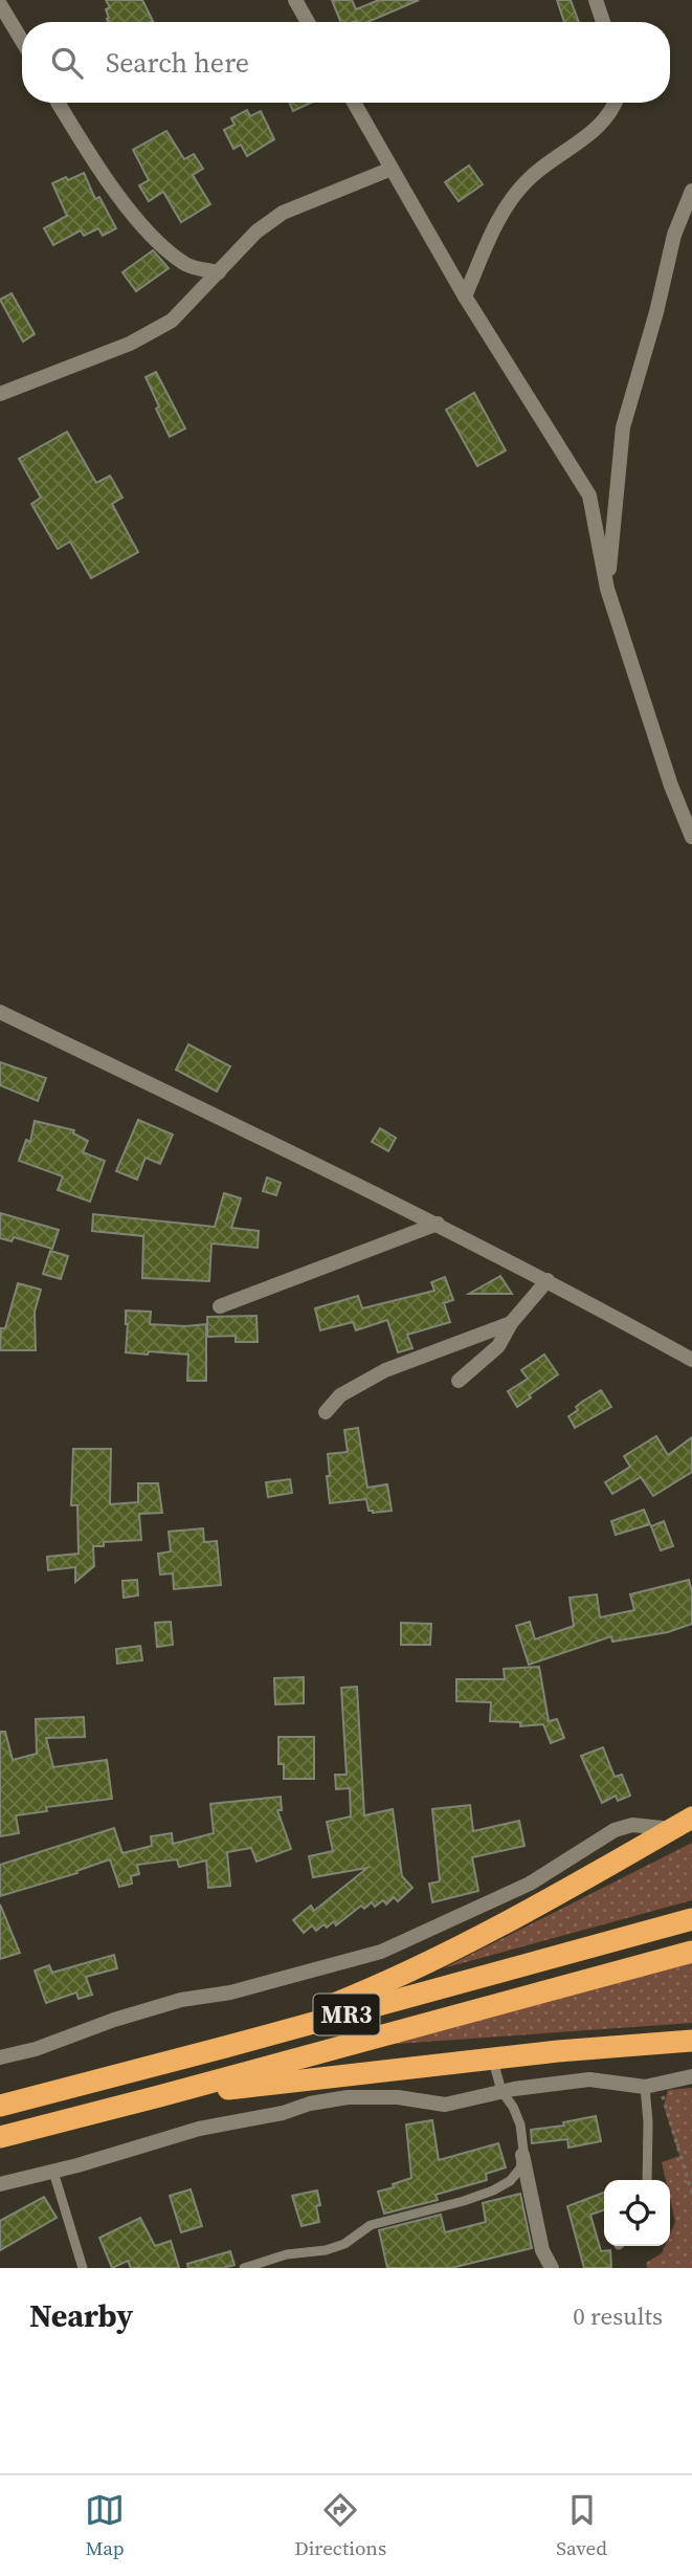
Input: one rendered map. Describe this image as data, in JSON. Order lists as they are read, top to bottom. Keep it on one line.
{"streets":{"highway":["MR3"]},"page":{"search":"Search here","heading":["Nearby","0 results"],"nav":["Map","Directions","Saved"]}}
